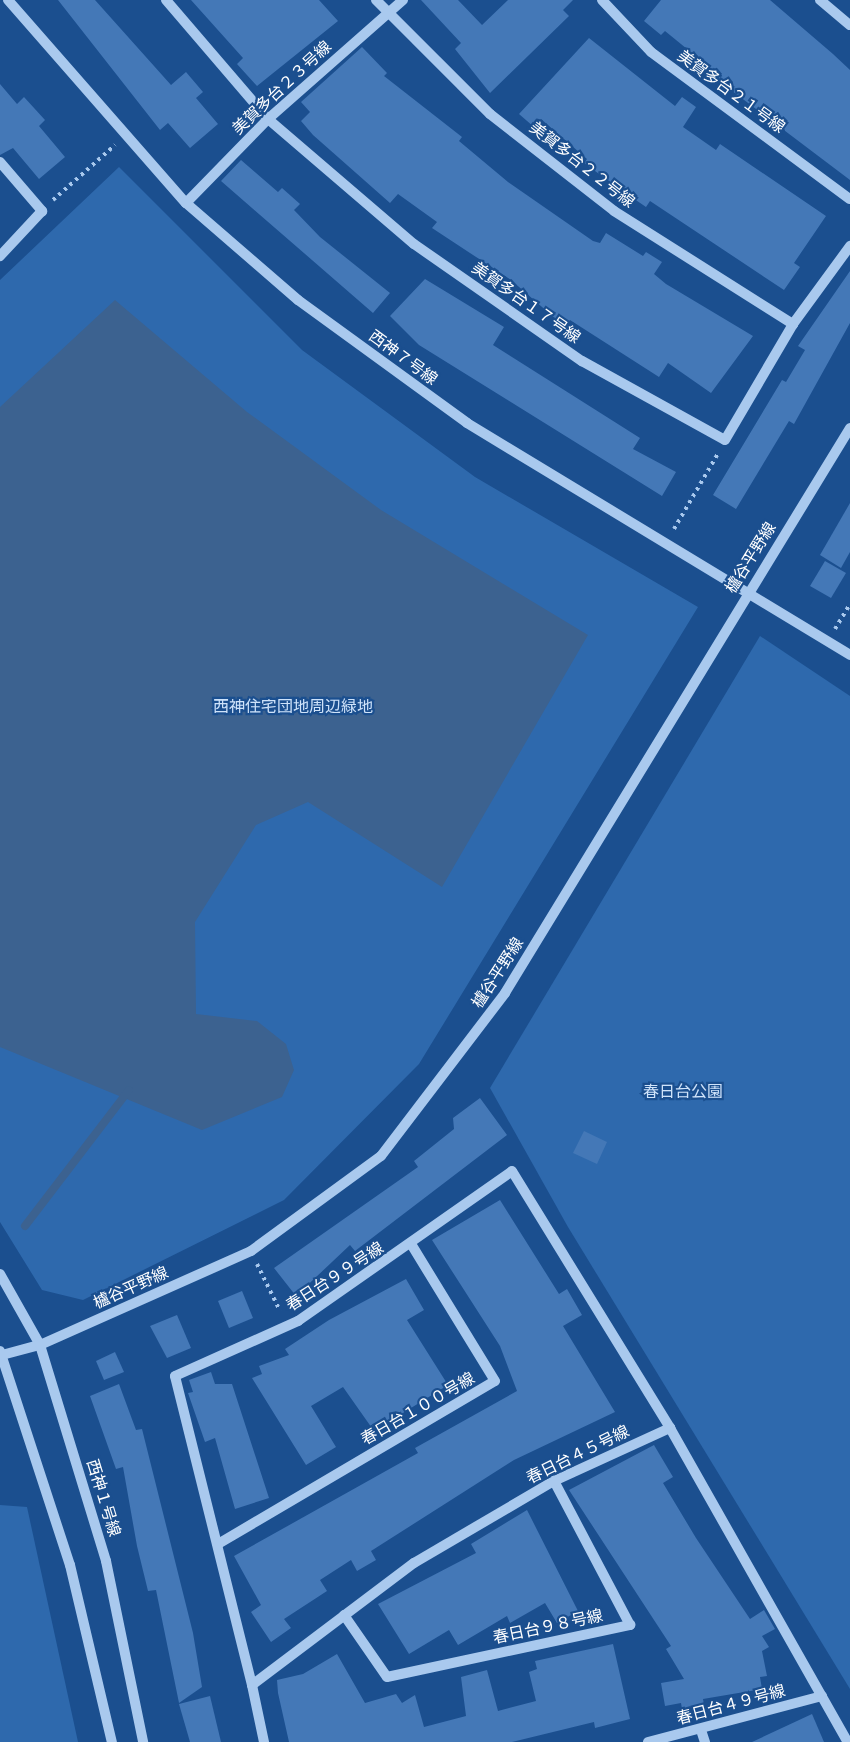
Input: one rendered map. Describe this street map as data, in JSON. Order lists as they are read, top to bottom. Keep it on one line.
{"streets":{"street":["美賀多台２３号線","美賀多台２１号線","美賀多台２２号線","美賀多台１７号線","西神７号線","櫨谷平野線","春日台９９号線","春日台１００号線","春日台４５号線","西神１号線","春日台９８号線","春日台４９号線"]},"crossings":[["美賀多台２３号線","美賀多台２２号線"],["美賀多台２３号線","美賀多台１７号線"],["美賀多台２３号線","西神７号線"],["西神７号線","櫨谷平野線"],["櫨谷平野線","西神１号線"],["春日台９９号線","春日台１００号線"],["春日台９９号線","春日台４５号線"],["春日台４５号線","春日台９８号線"]],"parks":["西神住宅団地周辺緑地","春日台公園"]}
